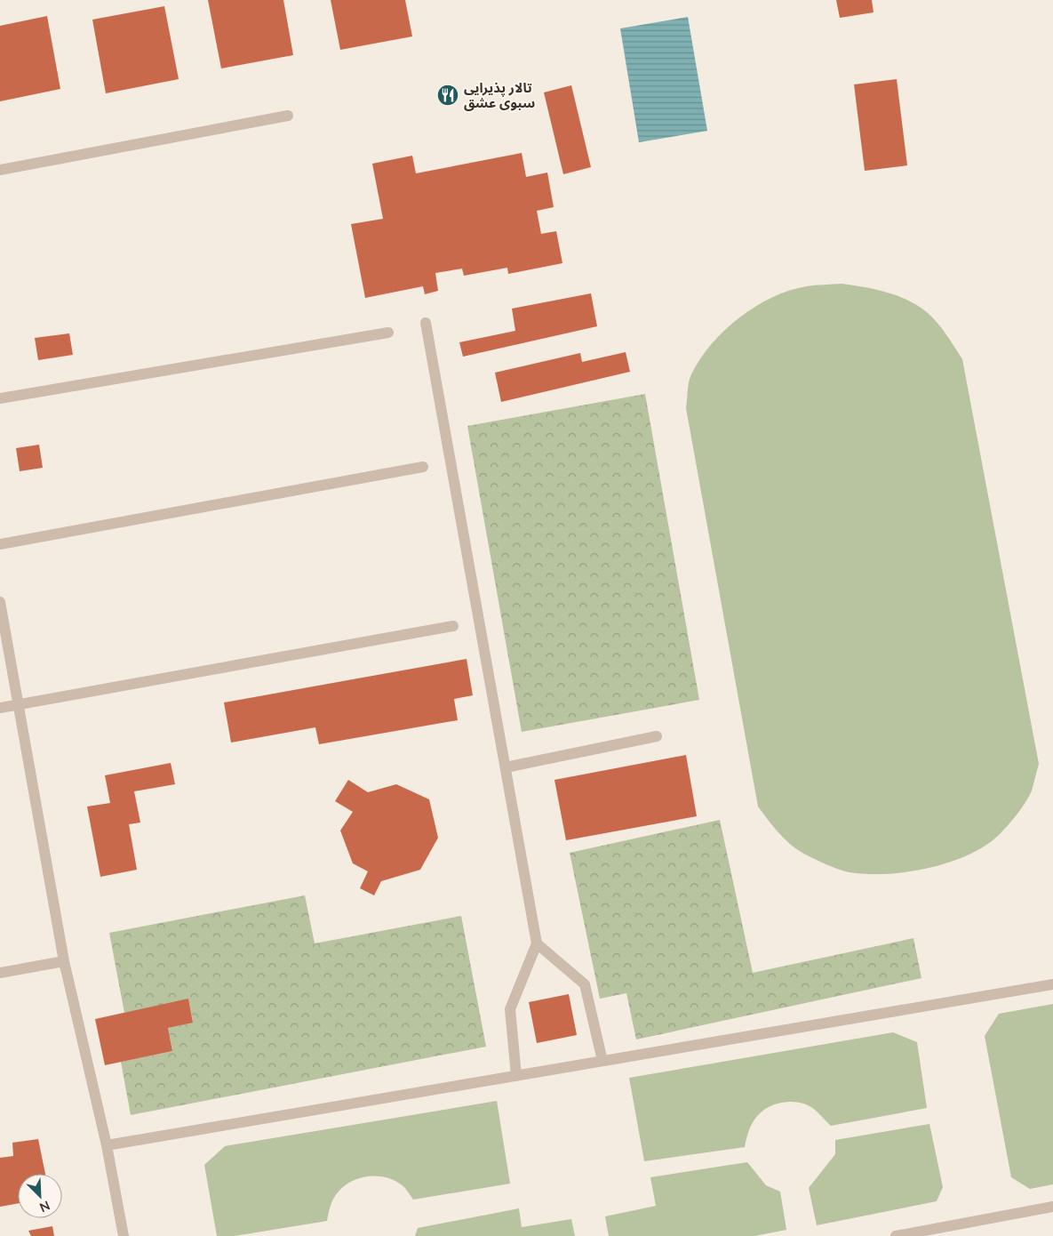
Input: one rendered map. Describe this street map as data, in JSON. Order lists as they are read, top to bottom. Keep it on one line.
{"places":{"restaurant":["تالار پذیرایی سبوی عشق"]},"north":"bottom right"}
